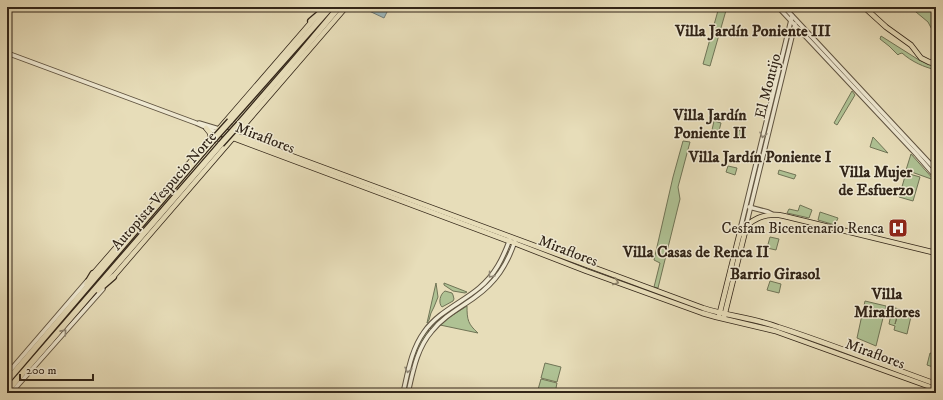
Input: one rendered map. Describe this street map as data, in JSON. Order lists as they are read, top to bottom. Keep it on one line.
{"streets":{"highway":["Autopista Vespucio Norte"],"main road":["El Montijo","Miraflores"]},"crossings":[["El Montijo","Miraflores"]],"districts":["Villa Jardín Poniente III","Villa Jardín Poniente II","Villa Jardín Poniente I","Villa Mujer de Esfuerzo","Villa Casas de Renca II","Barrio Girasol","Villa Miraflores"],"places":{"hospital":["Cesfam Bicentenario Renca"]},"scale_bar":"200 m"}
